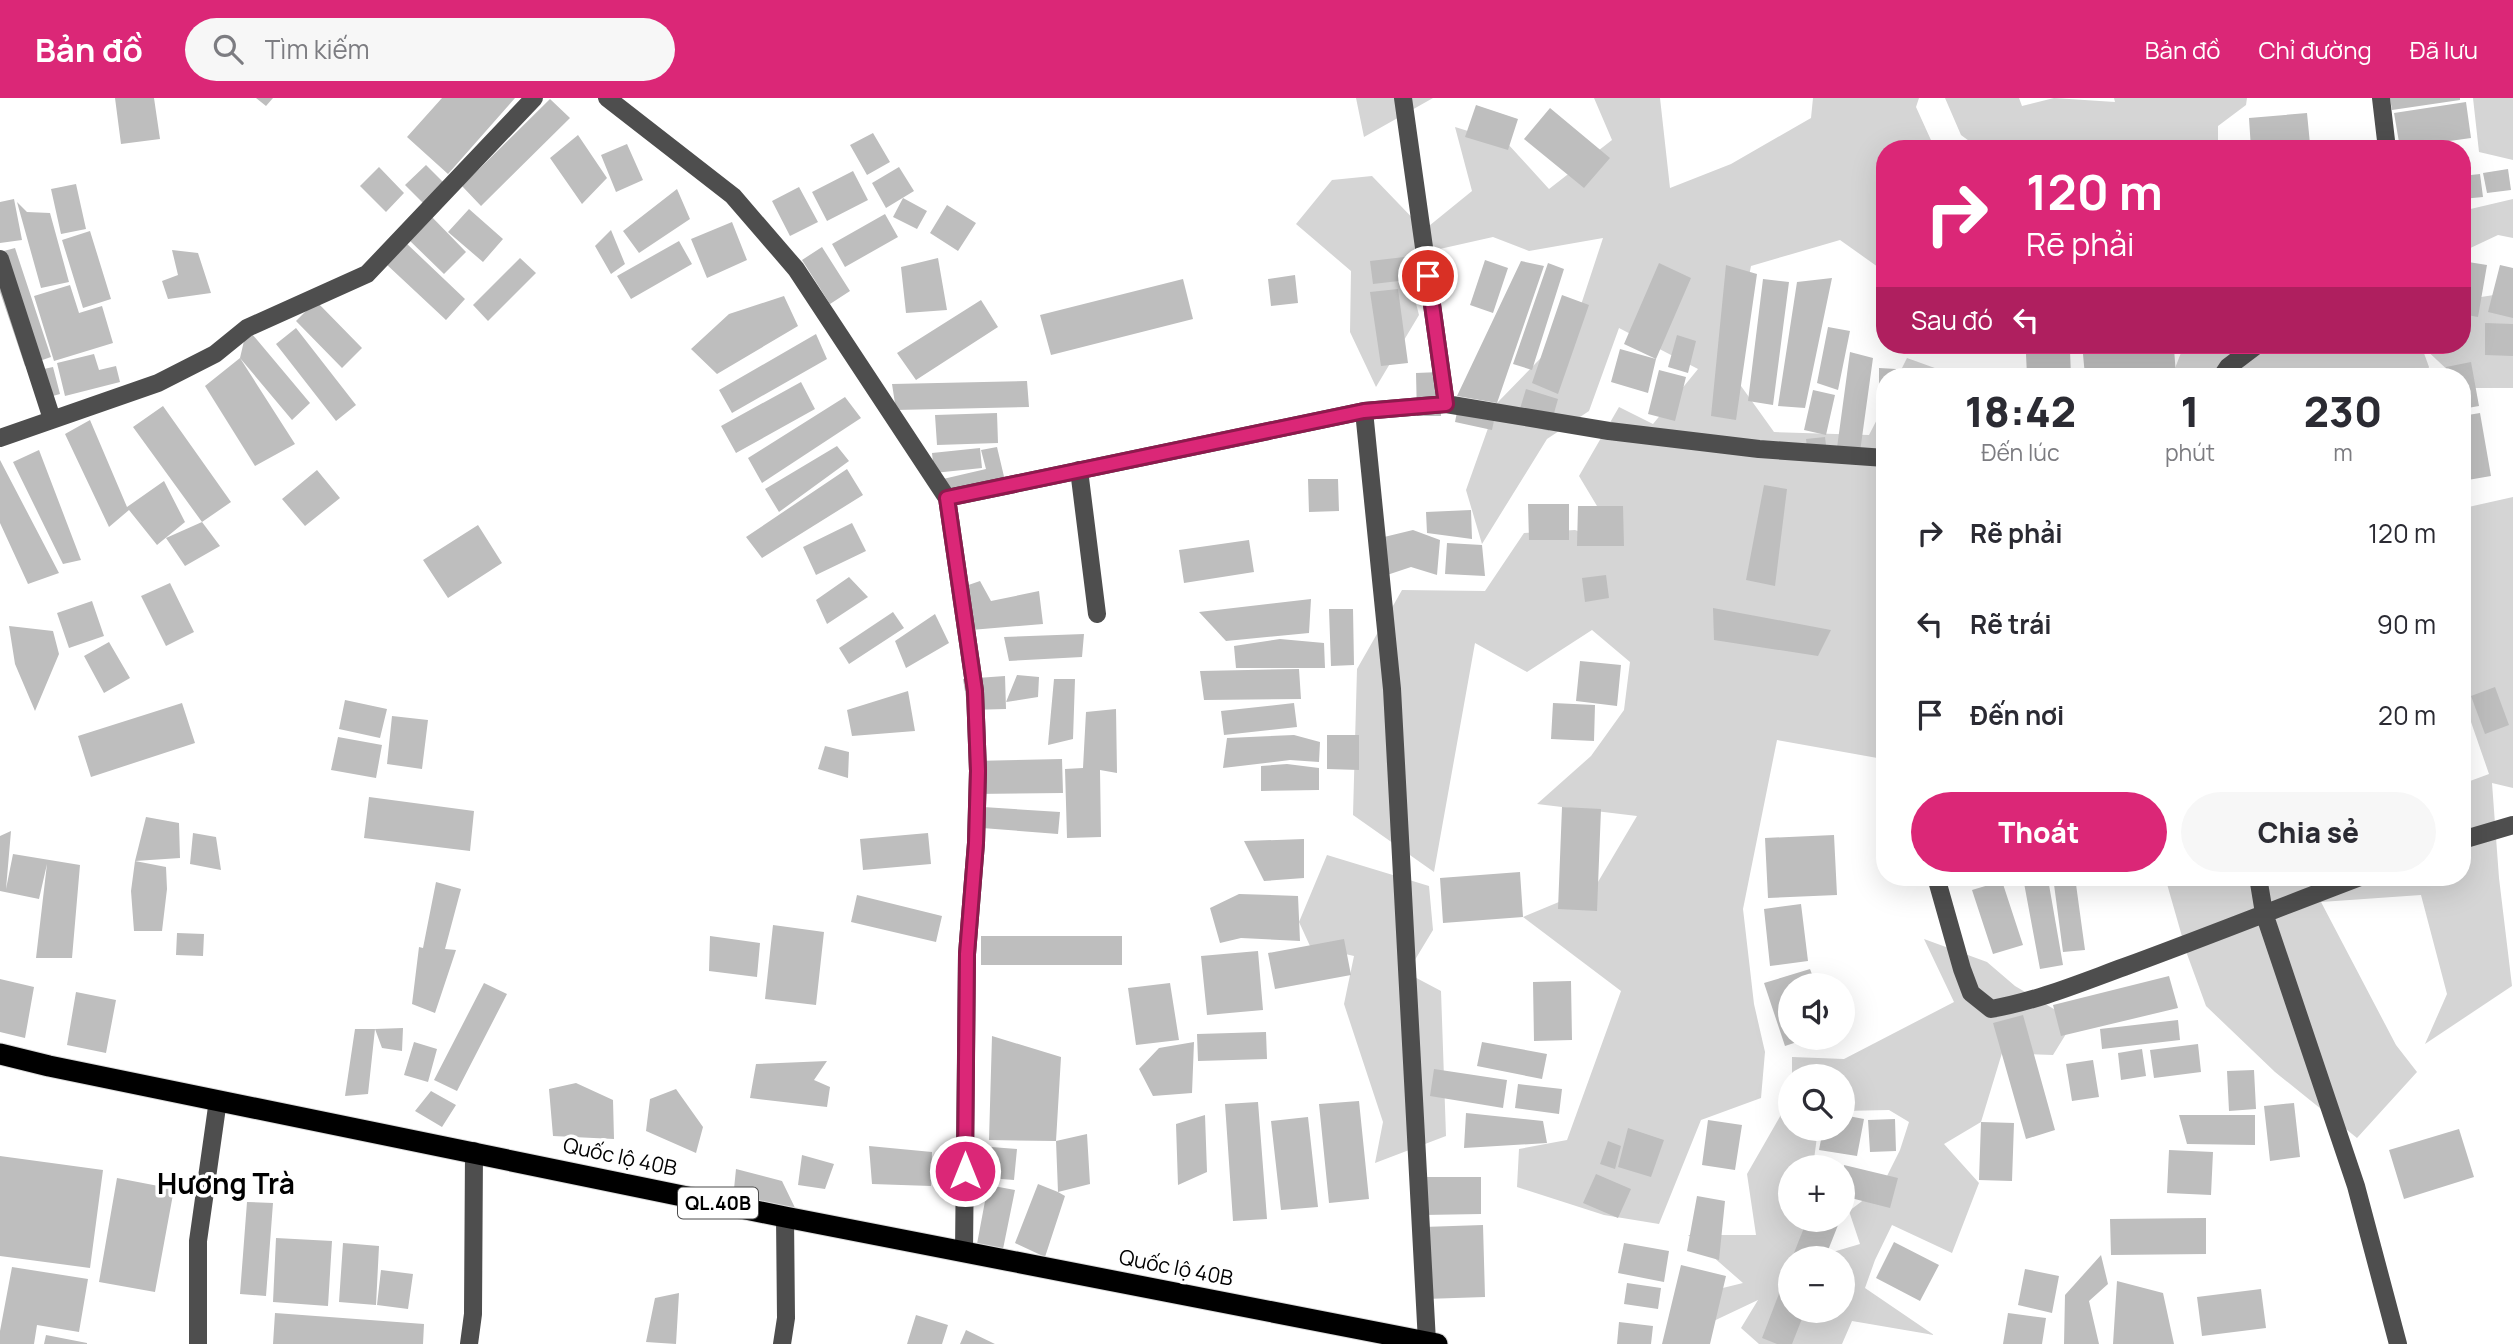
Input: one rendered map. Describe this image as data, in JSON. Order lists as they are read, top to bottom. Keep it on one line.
{"streets":{"highway":["Quốc lộ 40B","QL.40B"]},"districts":["Hương Trà"],"page":{"header":"Bản đồ","search":"Tìm kiếm","nav":["Bản đồ","Chỉ đường","Đã lưu"],"turn":["120 m","Rẽ phải"],"then":"Sau đó","eta":["18:42","Đến lúc","1","phút","230","m"],"list":[{"name":"Rẽ phải","value":"120 m"},{"name":"Rẽ trái","value":"90 m"},{"name":"Đến nơi","value":"20 m"}],"buttons":["Thoát","Chia sẻ"],"map_buttons":["+","−"]}}
